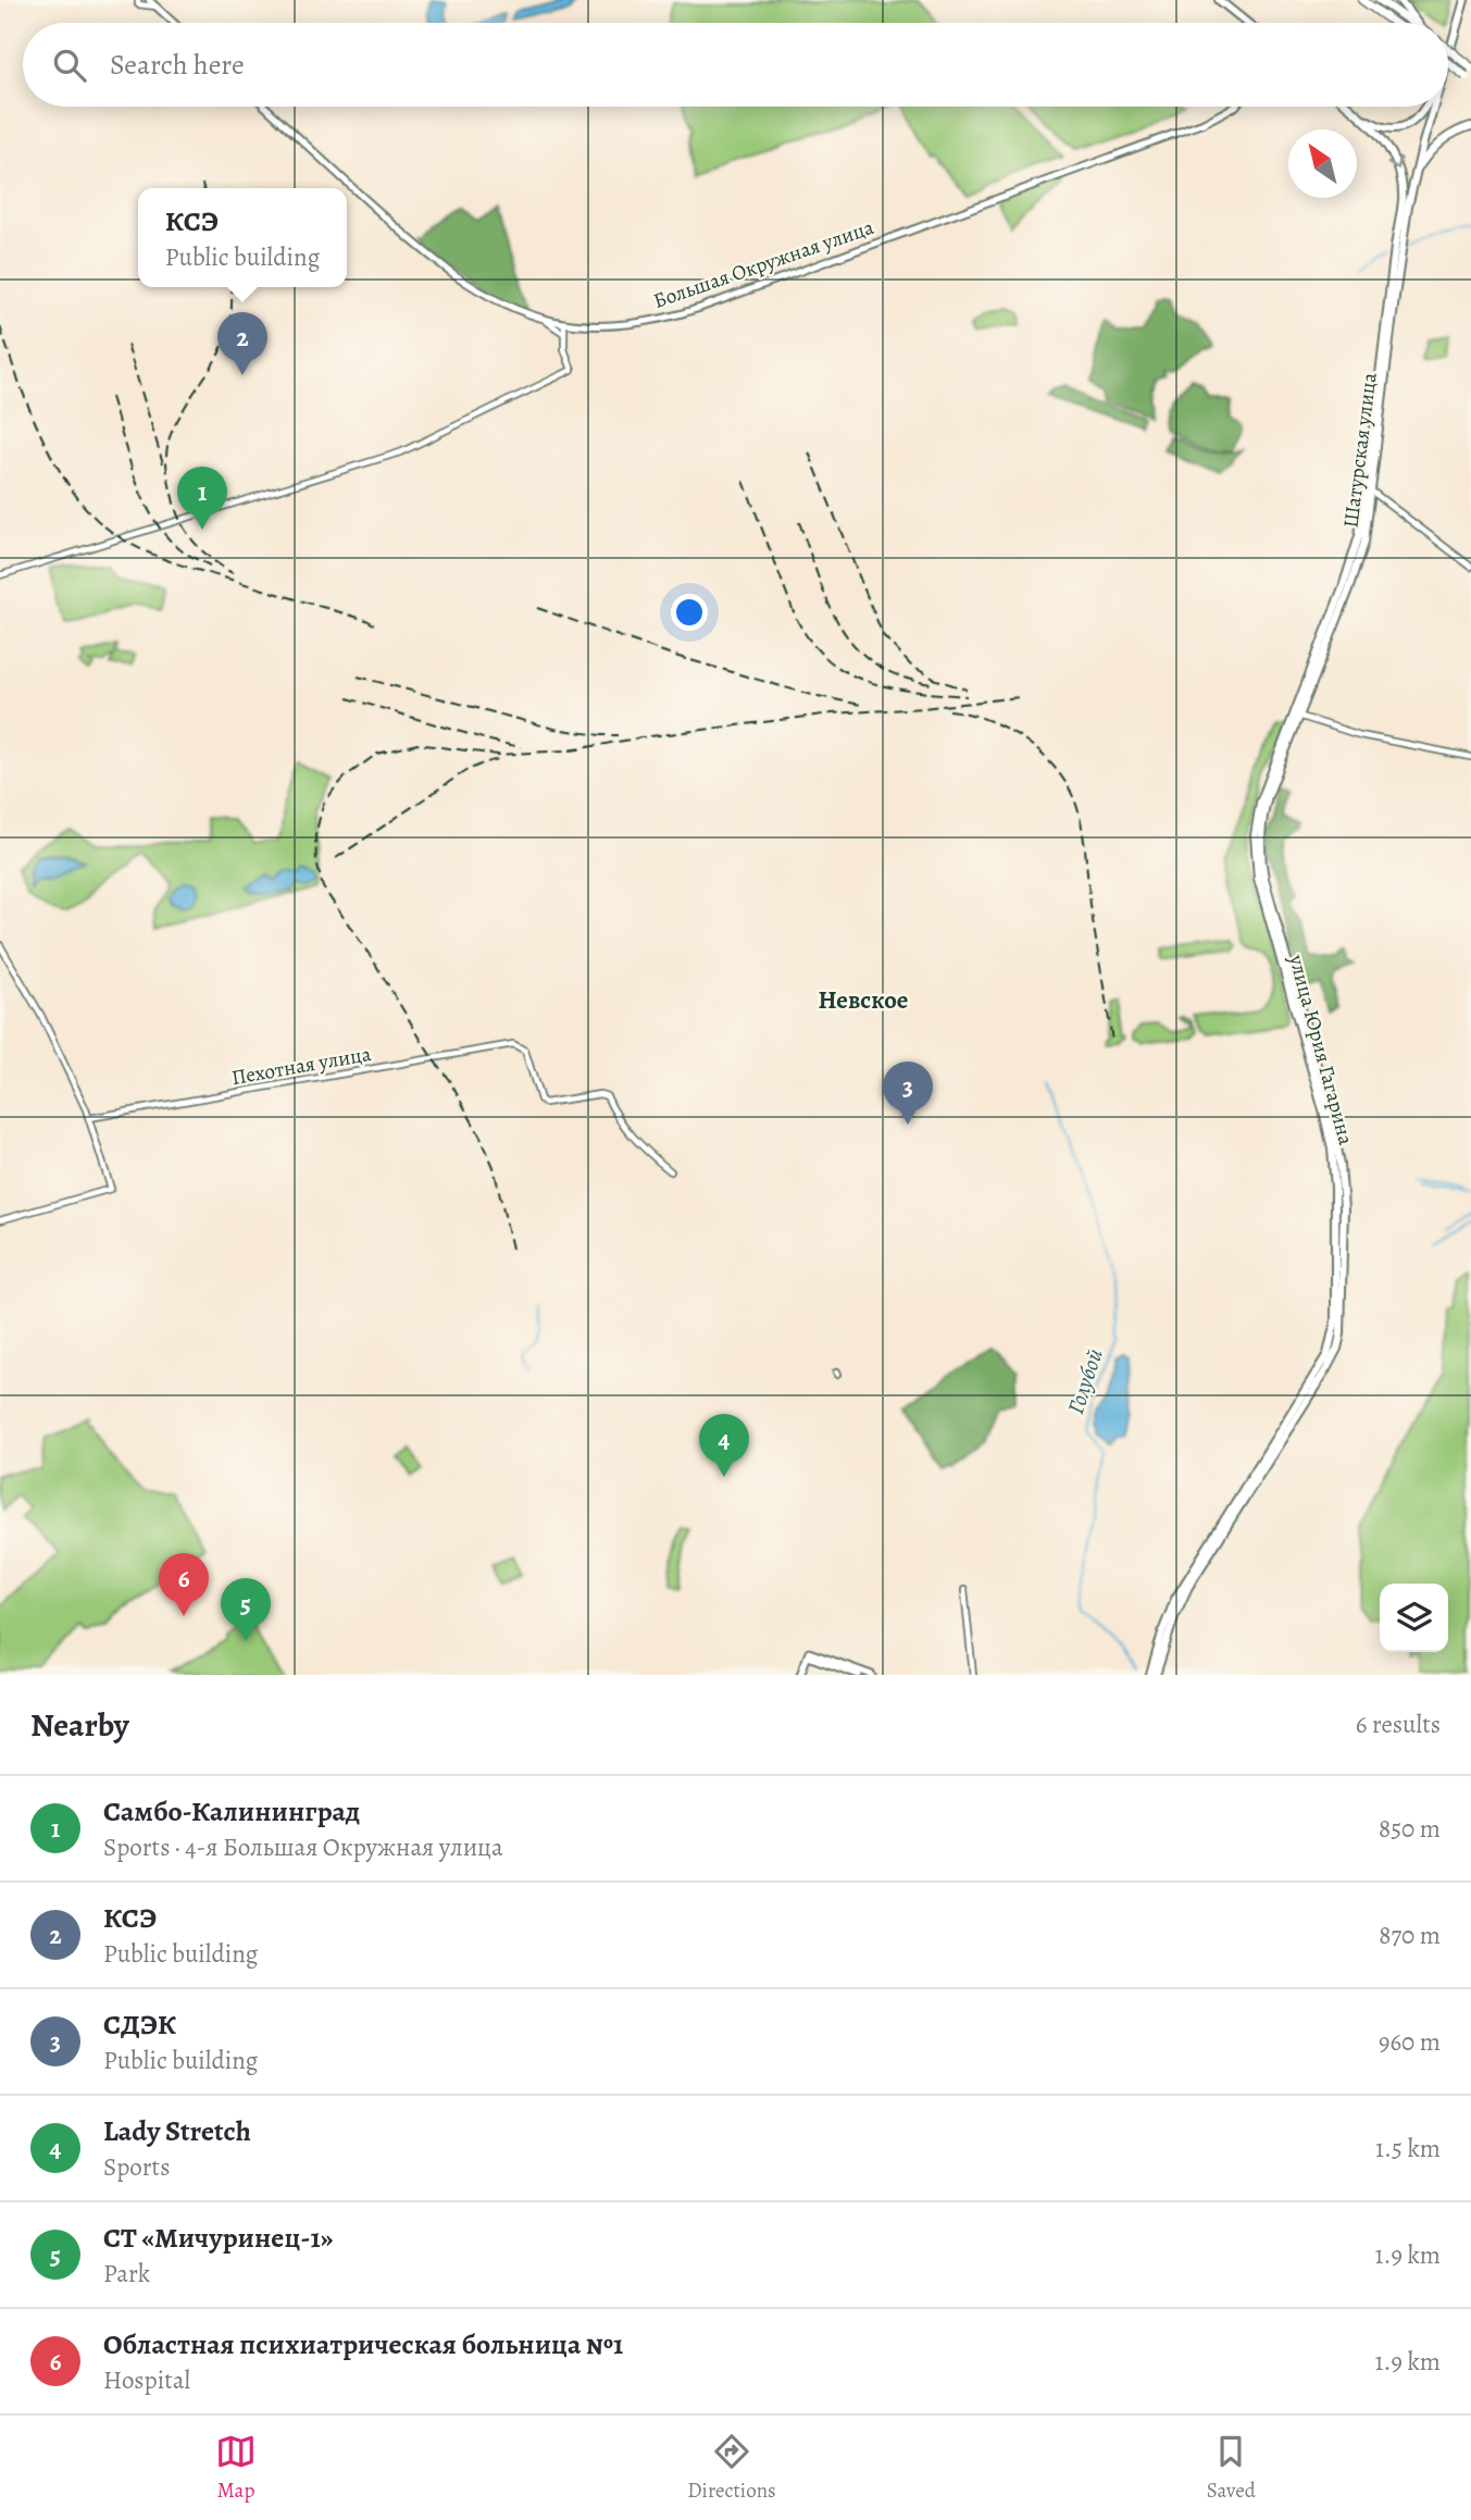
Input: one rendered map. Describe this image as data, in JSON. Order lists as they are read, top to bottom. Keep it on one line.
{"streets":{"main road":["Большая Окружная улица","Шатурская улица","улица Юрия Гагарина"],"street":["Пехотная улица"]},"crossings":[["Шатурская улица","улица Юрия Гагарина"]],"districts":["Невское"],"water":["Голубой"],"north":"top left","page":{"search":"Search here","popup":["КСЭ","Public building"],"pins":["2","1","3","4","6","5"],"heading":["Nearby","6 results"],"list":[{"mark":"1","name":"Самбо-Калининград","note":"Sports · 4-я Большая Окружная улица","value":"850 m"},{"mark":"2","name":"КСЭ","note":"Public building","value":"870 m"},{"mark":"3","name":"СДЭК","note":"Public building","value":"960 m"},{"mark":"4","name":"Lady Stretch","note":"Sports","value":"1.5 km"},{"mark":"5","name":"СТ «Мичуринец-1»","note":"Park","value":"1.9 km"},{"mark":"6","name":"Областная психиатрическая больница №1","note":"Hospital","value":"1.9 km"}],"nav":["Map","Directions","Saved"]}}
